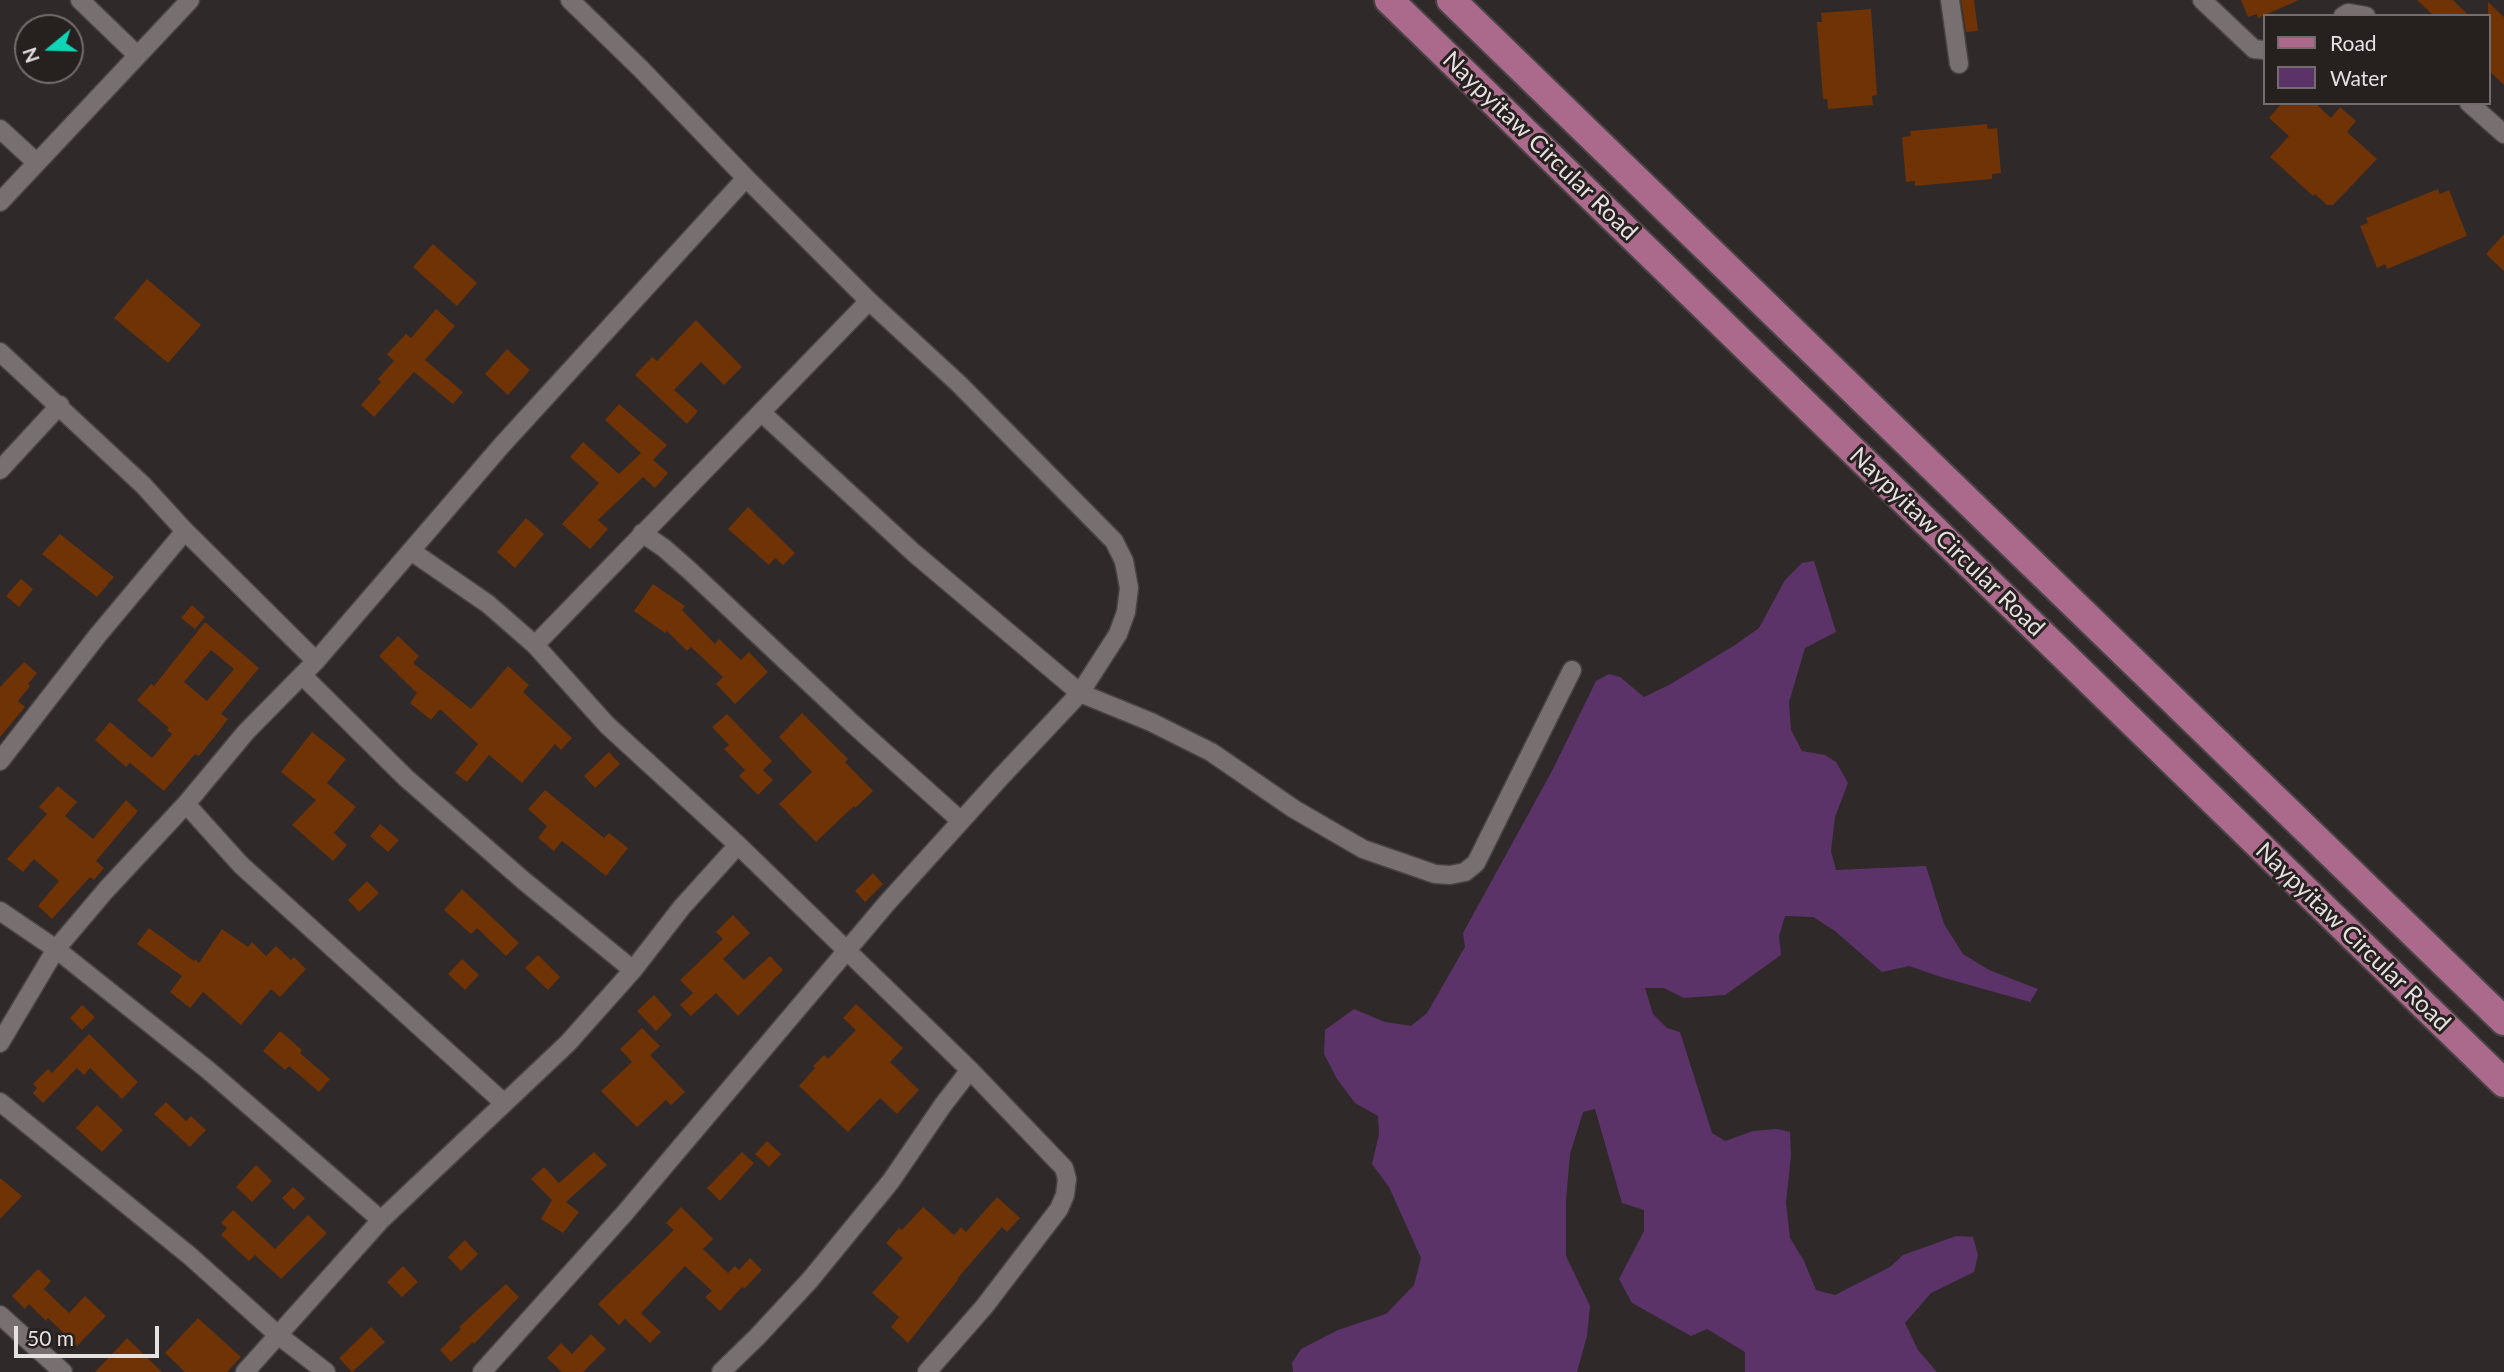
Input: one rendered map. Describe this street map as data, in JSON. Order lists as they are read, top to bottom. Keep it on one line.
{"streets":{"main road":["Naypyitaw Circular Road"]},"legend":["Road","Water"],"scale_bar":"50 m","north":"left"}
